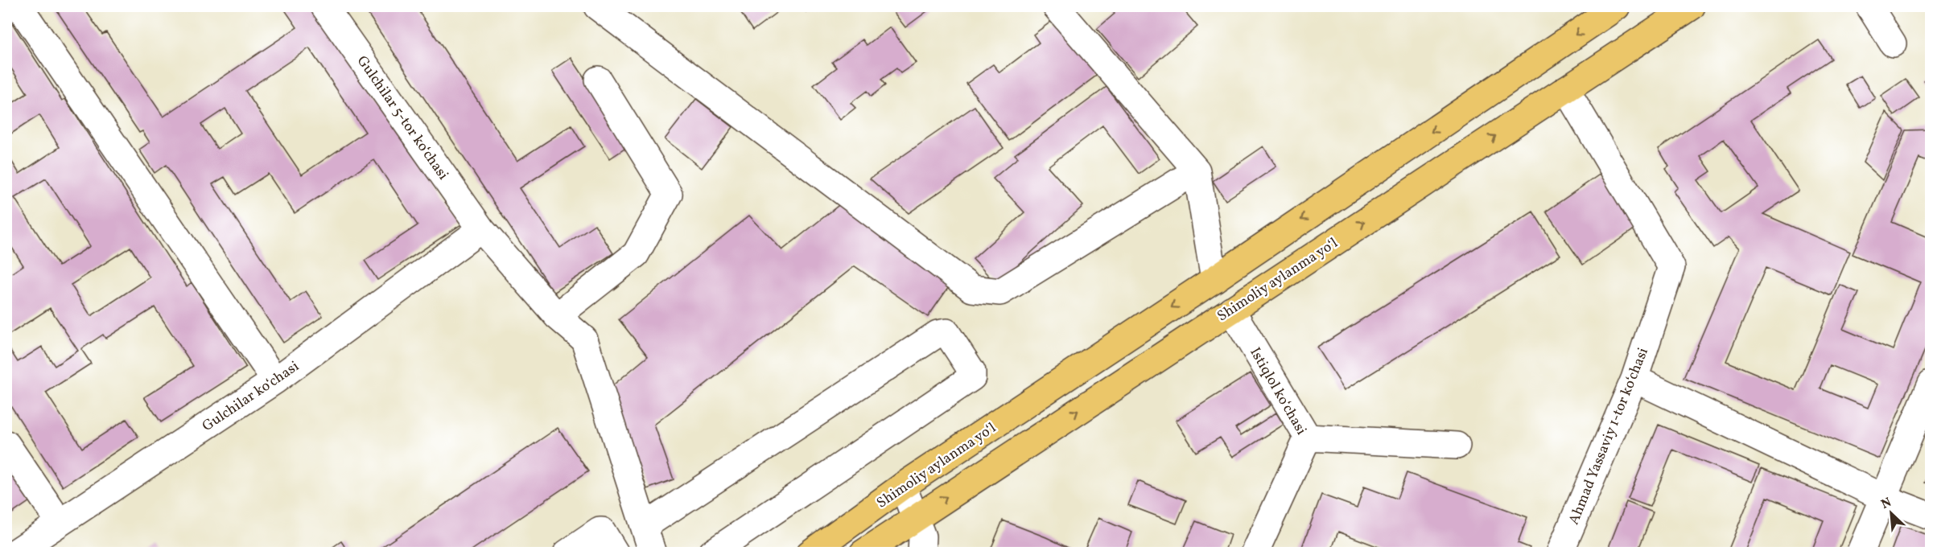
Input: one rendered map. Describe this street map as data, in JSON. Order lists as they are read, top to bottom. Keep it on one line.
{"streets":{"main road":["Shimoliy aylanma yoʻl"],"street":["Gulchilar 5-tor koʻchasi","Istiqlol ko‘chasi","Gulchilar koʻchasi","Ahmad Yassaviy 1-tor koʻchasi"]},"crossings":[["Gulchilar 5-tor koʻchasi","Gulchilar koʻchasi"],["Shimoliy aylanma yoʻl","Istiqlol ko‘chasi"],["Shimoliy aylanma yoʻl","Ahmad Yassaviy 1-tor koʻchasi"]],"north":"top left"}
